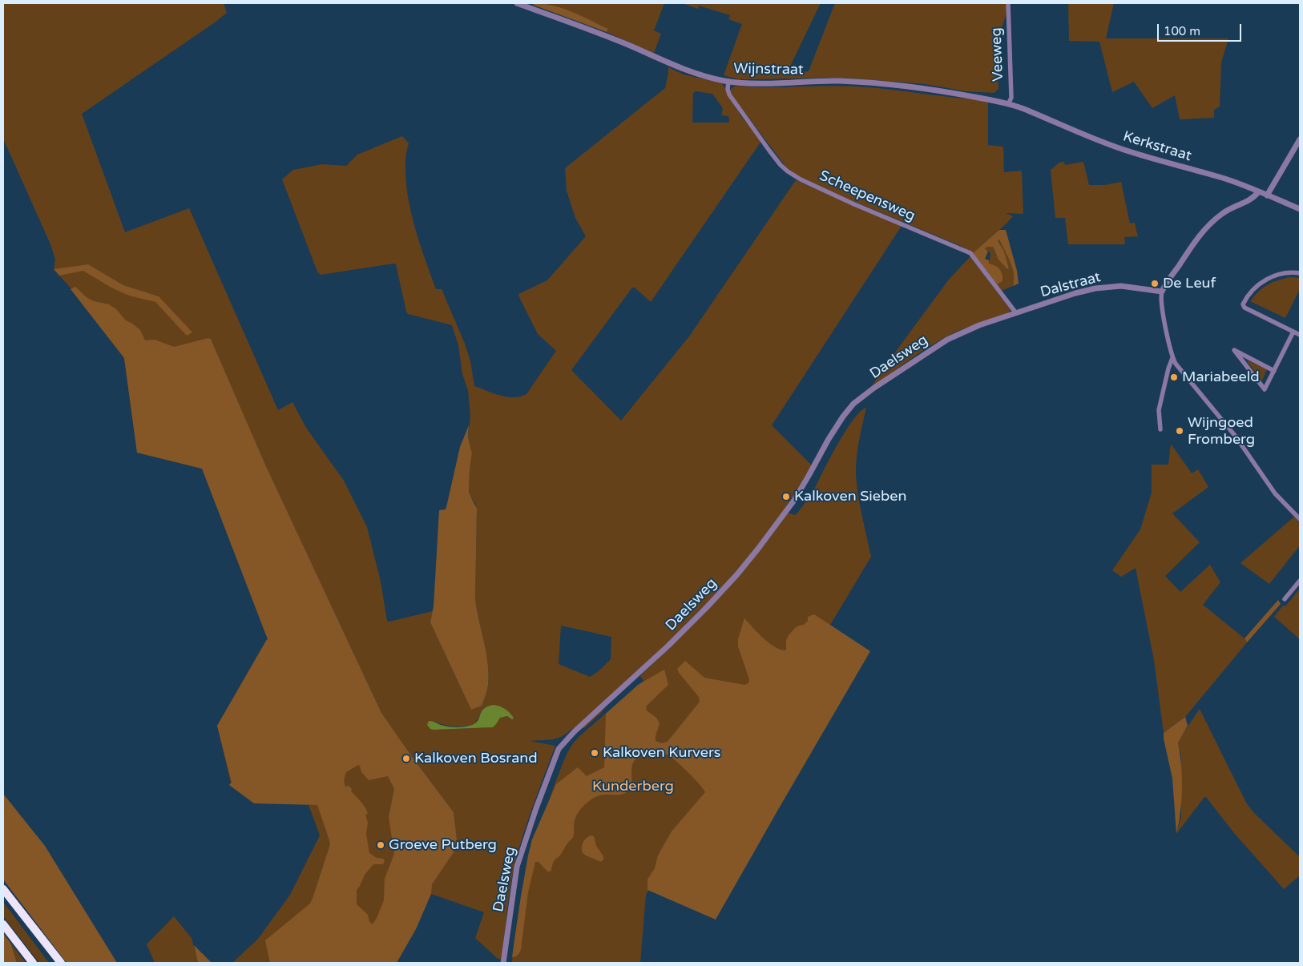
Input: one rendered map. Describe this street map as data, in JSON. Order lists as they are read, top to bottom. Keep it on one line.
{"streets":{"street":["Veeweg","Wijnstraat","Kerkstraat","Scheepensweg","Dalstraat","Daelsweg"]},"crossings":[["Veeweg","Wijnstraat"],["Veeweg","Kerkstraat"],["Wijnstraat","Kerkstraat"],["Wijnstraat","Scheepensweg"],["Scheepensweg","Dalstraat"],["Dalstraat","Daelsweg"]],"parks":["Kunderberg"],"places":["De Leuf","Mariabeeld","Wijngoed Fromberg","Kalkoven Sieben","Kalkoven Kurvers","Kalkoven Bosrand","Groeve Putberg"],"scale_bar":"100 m"}
